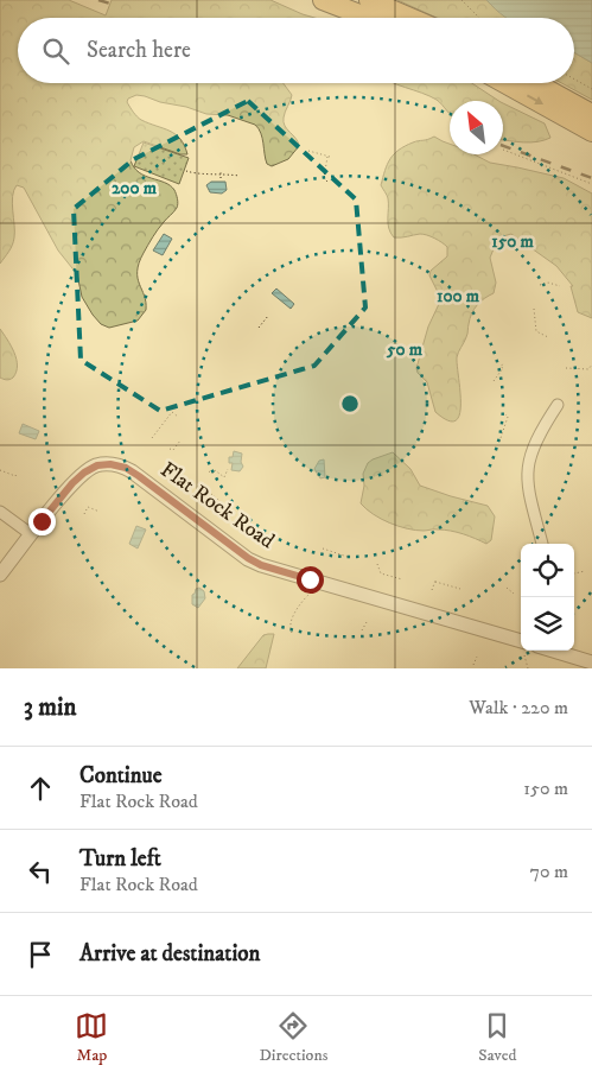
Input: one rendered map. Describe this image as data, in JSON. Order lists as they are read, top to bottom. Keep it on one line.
{"streets":{"street":["Flat Rock Road"]},"north":"top left","page":{"search":"Search here","heading":["3 min","Walk · 220 m"],"list":[["Continue","Flat Rock Road","150 m"],["Turn left","Flat Rock Road","70 m"],"Arrive at destination"],"nav":["Map","Directions","Saved"]},"rings":["200 m","150 m","100 m","50 m"]}
